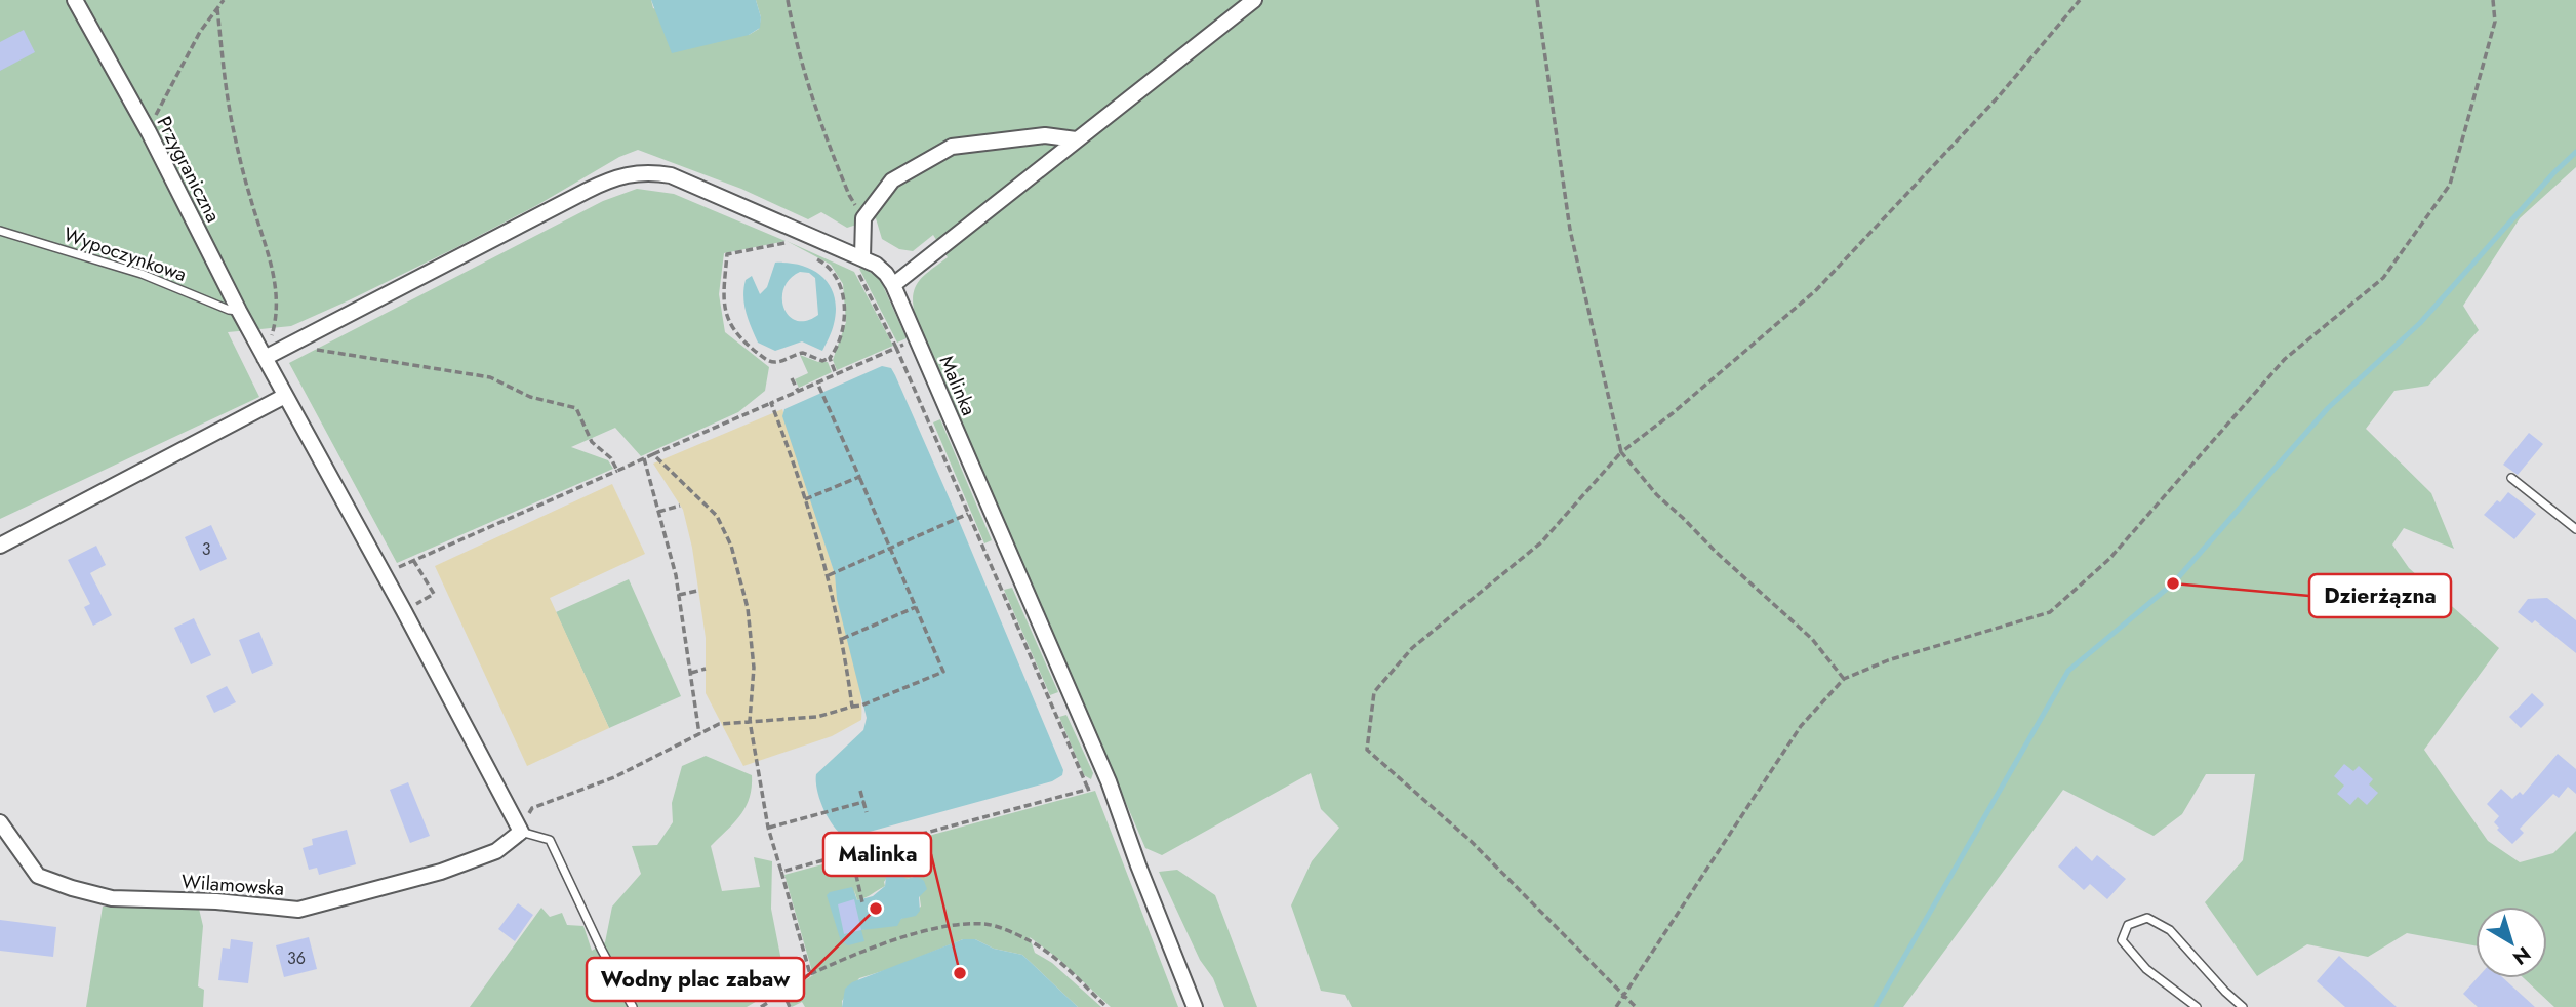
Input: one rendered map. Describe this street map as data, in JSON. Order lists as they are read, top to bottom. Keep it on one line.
{"streets":{"street":["Przygraniczna","Malinka","Wilamowska"],"lane":["Wypoczynkowa"]},"crossings":[["Przygraniczna","Wypoczynkowa"],["Przygraniczna","Wilamowska"]],"places":["Dzierżązna","Wodny plac zabaw","Malinka"],"house_numbers":["3","36"],"north":"bottom right"}
